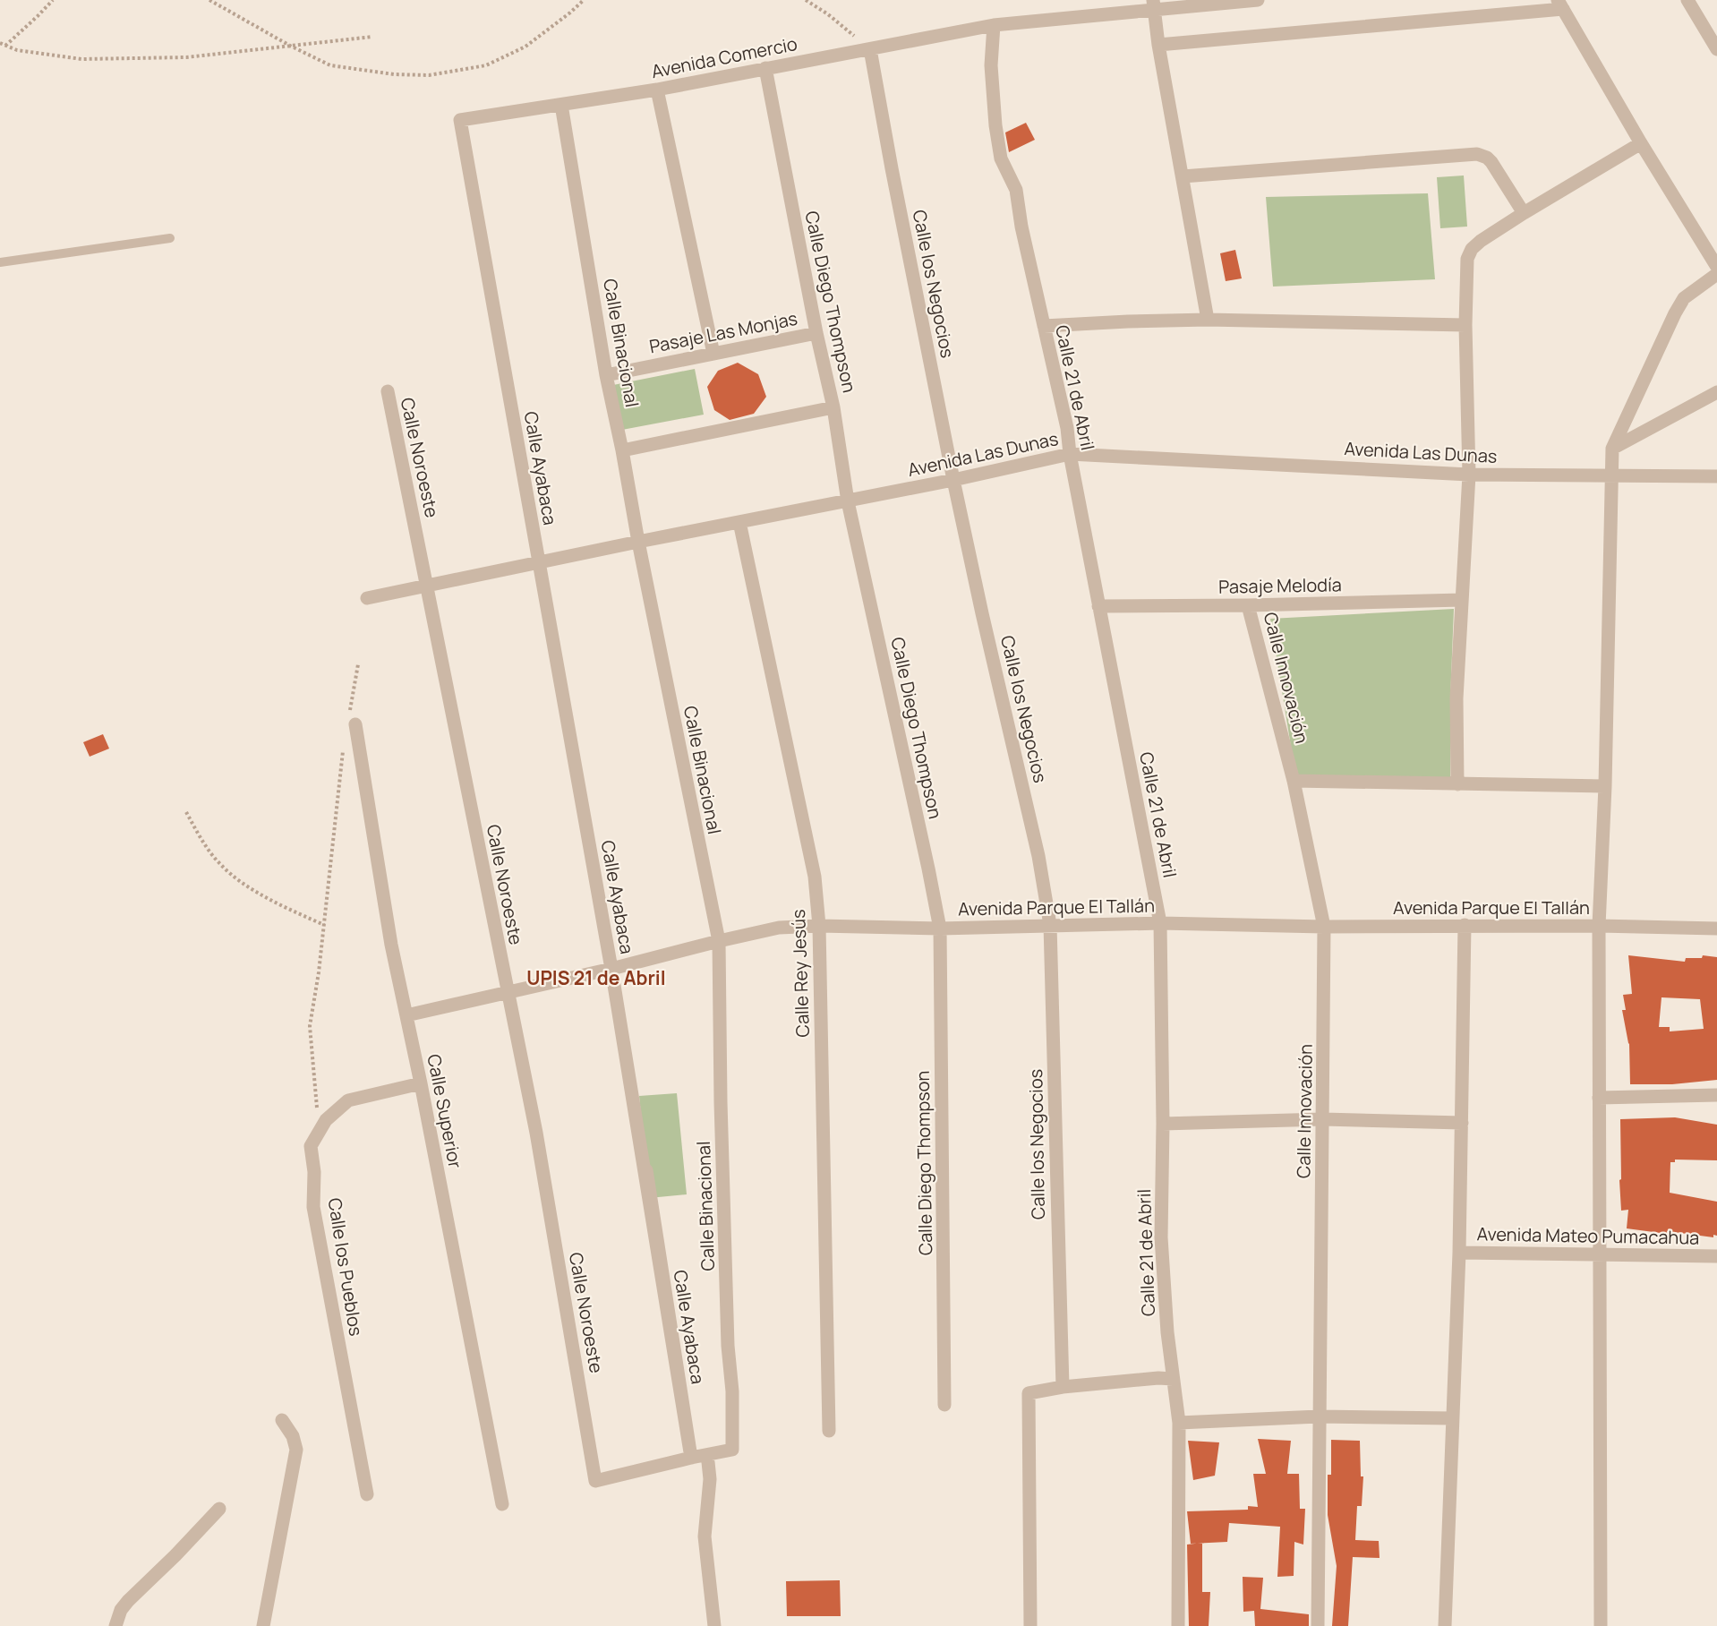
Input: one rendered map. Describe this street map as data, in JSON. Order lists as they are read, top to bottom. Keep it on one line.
{"streets":{"street":["Avenida Comercio","Calle los Negocios","Calle Diego Thompson","Pasaje Las Monjas","Calle Binacional","Calle 21 de Abril","Avenida Las Dunas","Calle Noroeste","Calle Ayabaca","Pasaje Melodía","Calle Innovación","Avenida Parque El Tallán","Calle Rey Jesús","Calle Superior","Avenida Mateo Pumacahua","Calle los Pueblos"]},"crossings":[["Avenida Comercio","Calle los Negocios"],["Avenida Comercio","Calle Diego Thompson"],["Avenida Comercio","Calle Binacional"],["Avenida Comercio","Calle 21 de Abril"],["Avenida Comercio","Calle Ayabaca"],["Calle los Negocios","Avenida Las Dunas"],["Calle los Negocios","Avenida Parque El Tallán"],["Calle Diego Thompson","Pasaje Las Monjas"],["Calle Diego Thompson","Avenida Las Dunas"],["Calle Diego Thompson","Avenida Parque El Tallán"],["Pasaje Las Monjas","Calle Binacional"],["Calle Binacional","Avenida Las Dunas"],["Calle Binacional","Calle Noroeste"],["Calle Binacional","Calle Ayabaca"],["Calle Binacional","Avenida Parque El Tallán"],["Calle 21 de Abril","Avenida Las Dunas"],["Calle 21 de Abril","Pasaje Melodía"],["Calle 21 de Abril","Avenida Parque El Tallán"],["Avenida Las Dunas","Calle Noroeste"],["Avenida Las Dunas","Calle Ayabaca"],["Avenida Las Dunas","Calle Rey Jesús"],["Calle Noroeste","Calle Ayabaca"],["Calle Noroeste","Avenida Parque El Tallán"],["Calle Ayabaca","Avenida Parque El Tallán"],["Pasaje Melodía","Calle Innovación"],["Calle Innovación","Avenida Parque El Tallán"],["Avenida Parque El Tallán","Calle Rey Jesús"],["Avenida Parque El Tallán","Calle Superior"],["Calle Superior","Calle los Pueblos"]],"districts":["UPIS 21 de Abril"]}
